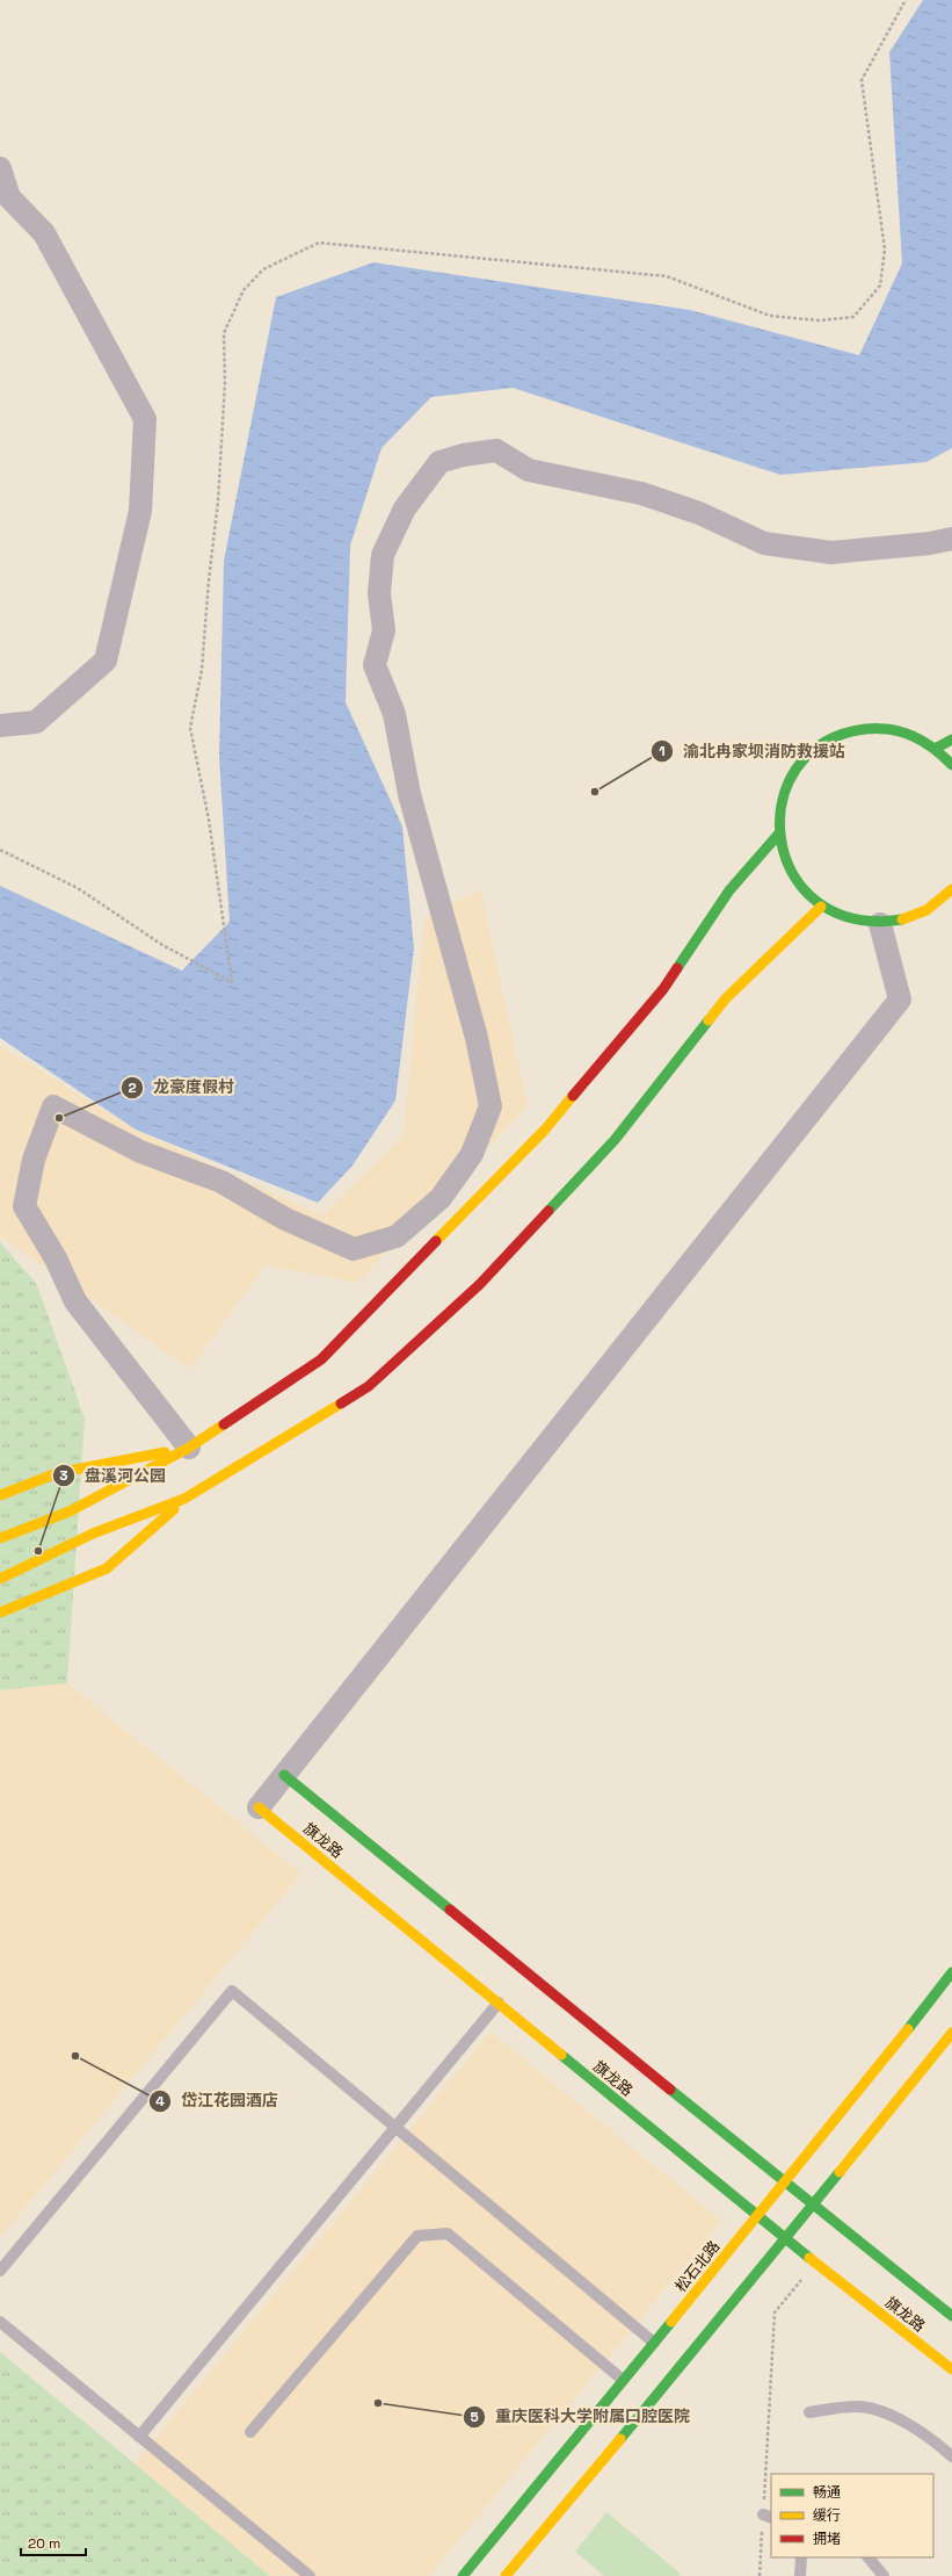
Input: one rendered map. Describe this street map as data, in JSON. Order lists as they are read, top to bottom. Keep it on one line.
{"streets":{"main road":["旗龙路","松石北路"]},"crossings":[["旗龙路","松石北路"]],"places":["渝北冉家坝消防救援站","龙豪度假村","盘溪河公园","岱江花园酒店","重庆医科大学附属口腔医院"],"legend":["畅通","缓行","拥堵"],"scale_bar":"20 m"}
